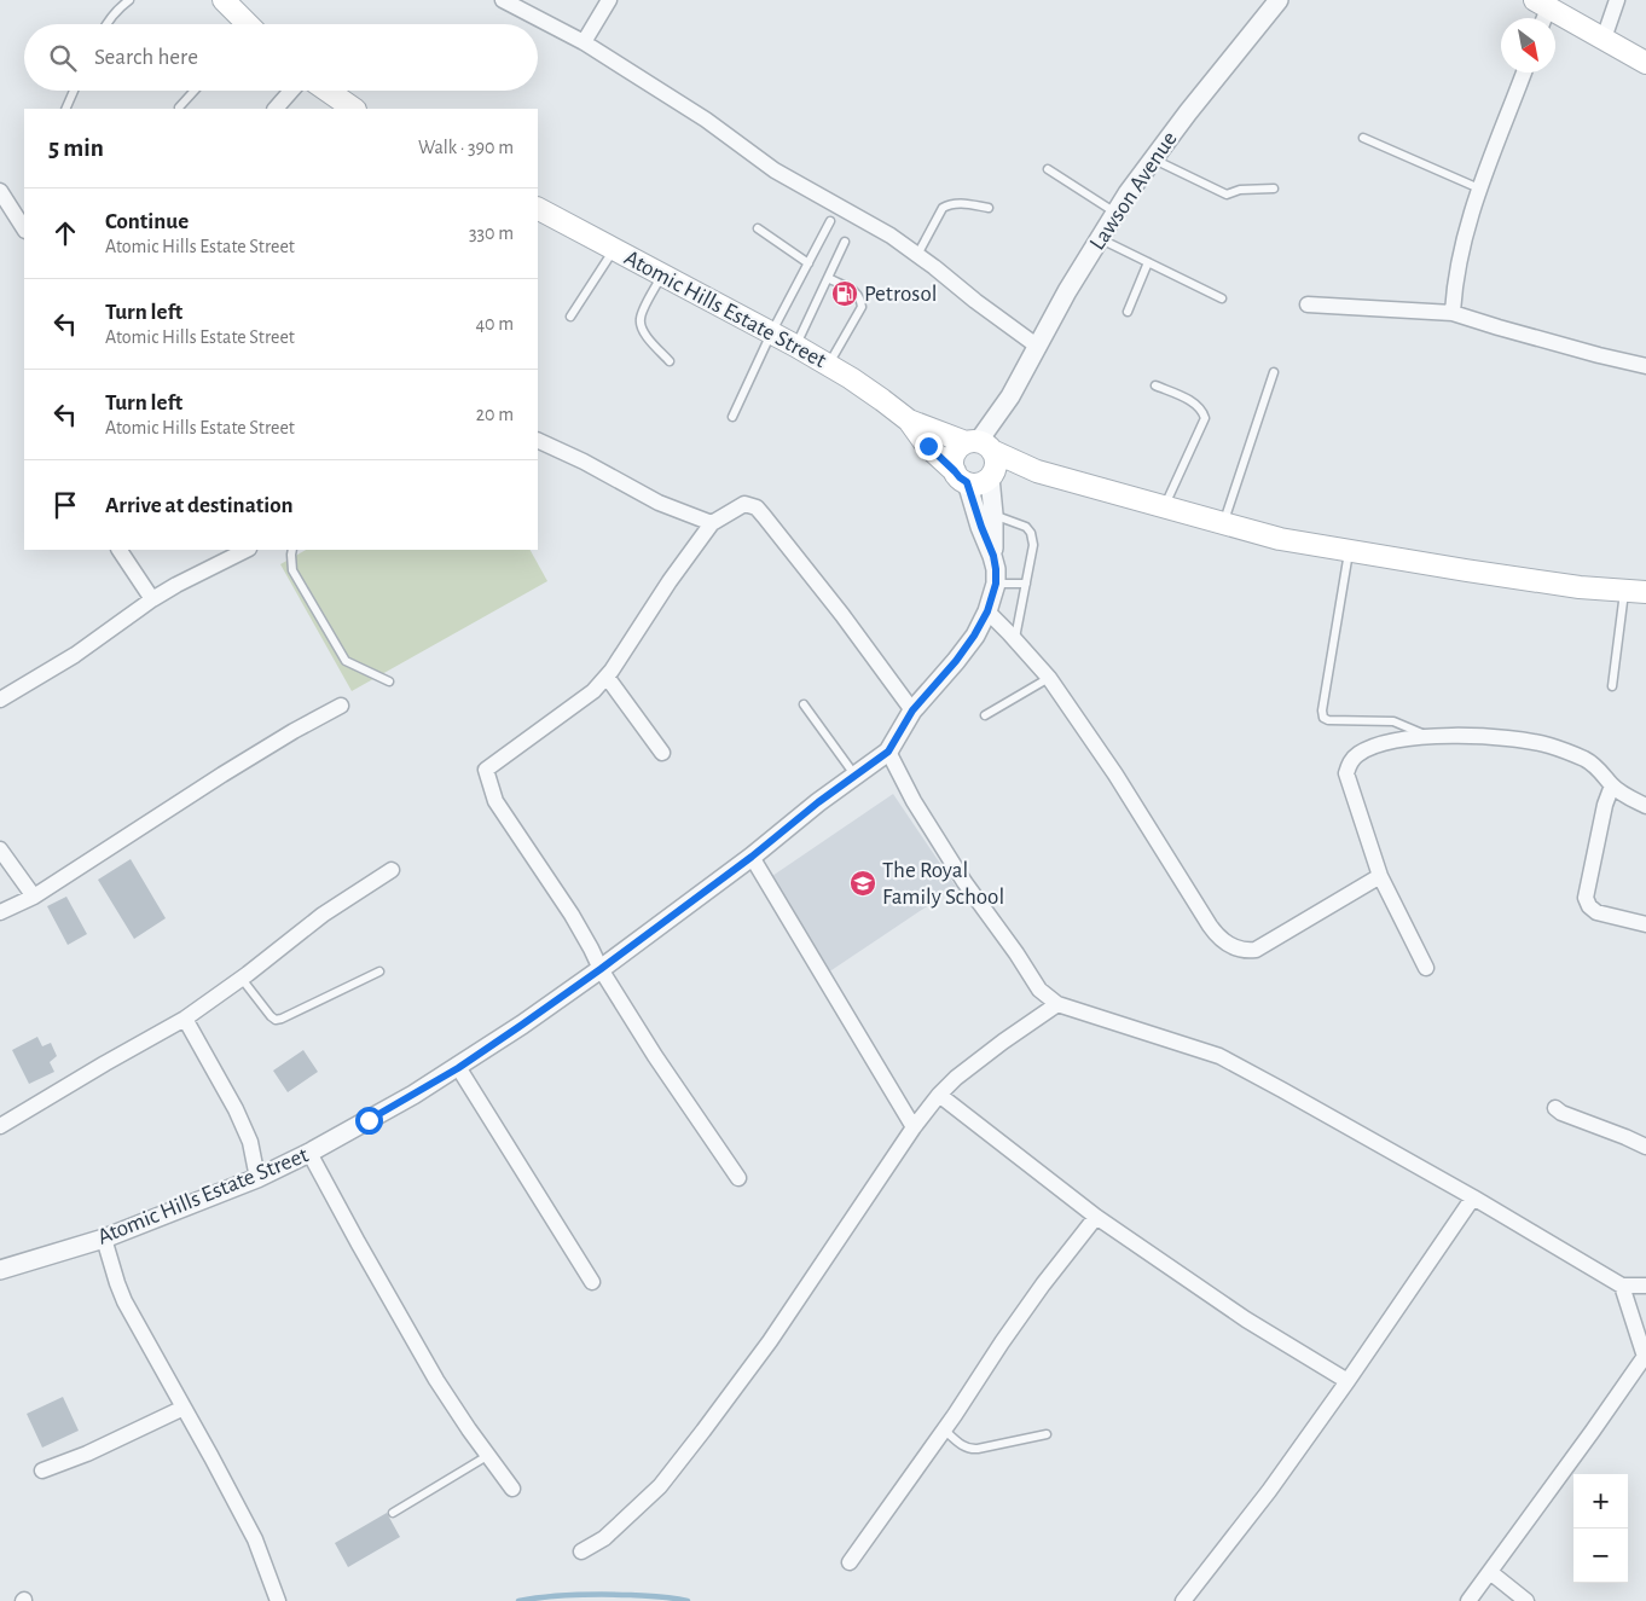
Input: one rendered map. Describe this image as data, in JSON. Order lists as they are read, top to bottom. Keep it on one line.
{"streets":{"main road":["Atomic Hills Estate Street"],"street":["Lawson Avenue"]},"crossings":[["Lawson Avenue","Atomic Hills Estate Street"]],"places":{"fuel station":["Petrosol"],"school or university":["The Royal Family School"]},"north":"bottom right","page":{"search":"Search here","heading":["5 min","Walk · 390 m"],"list":[["Continue","Atomic Hills Estate Street","330 m"],["Turn left","Atomic Hills Estate Street","40 m"],["Turn left","Atomic Hills Estate Street","20 m"],"Arrive at destination"],"map_buttons":["+","−"]}}
